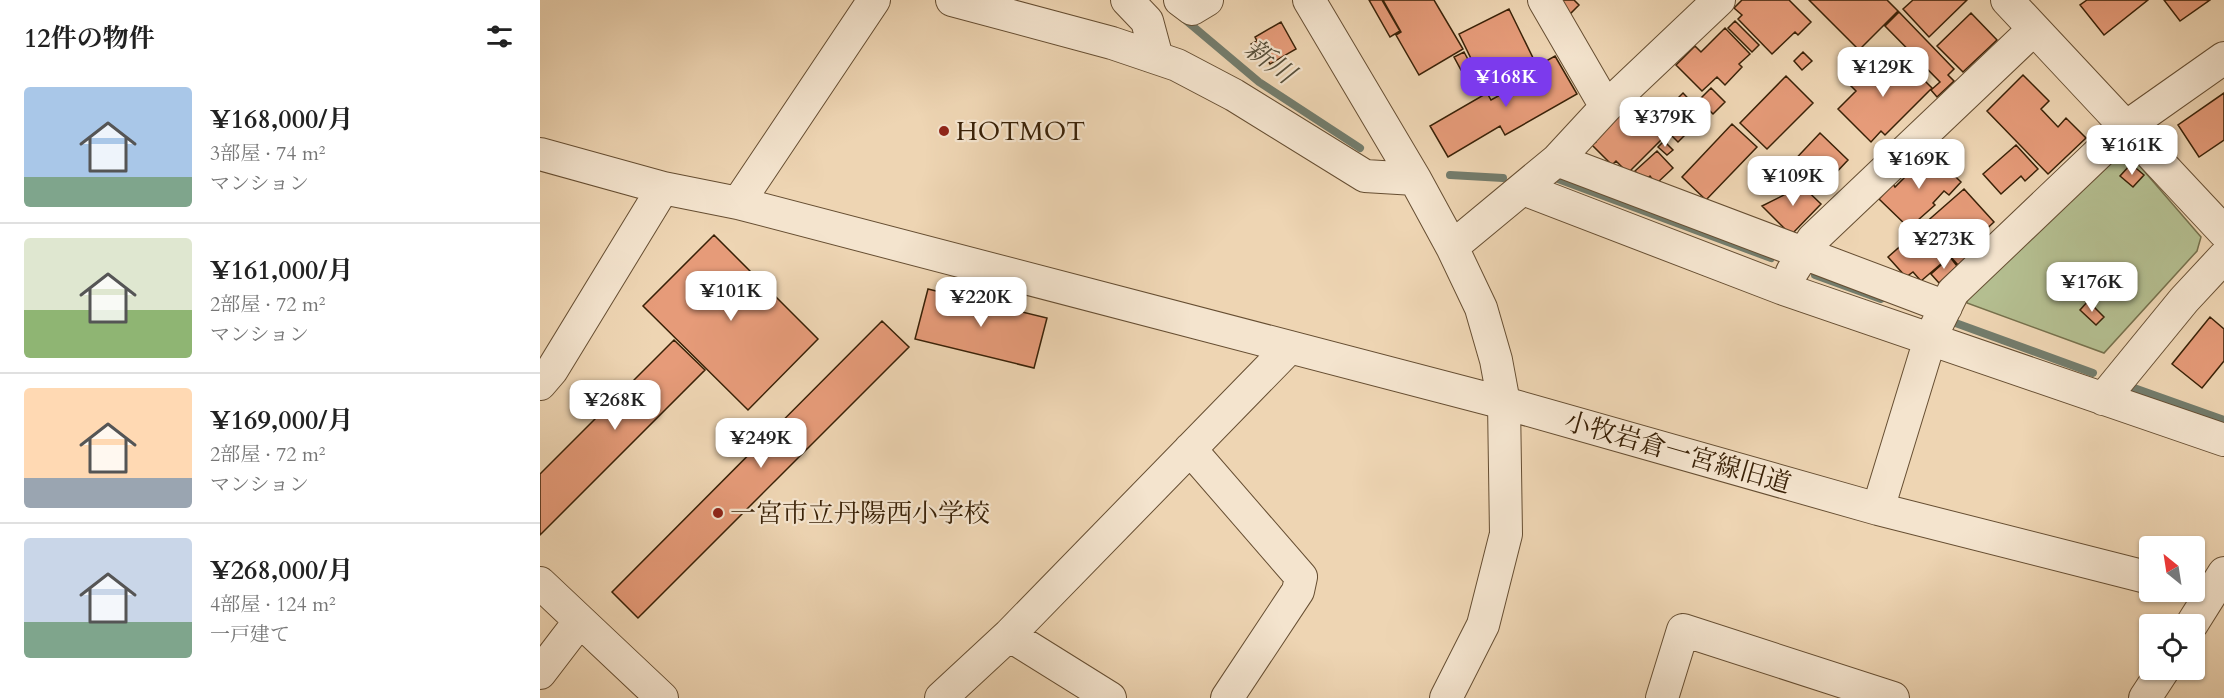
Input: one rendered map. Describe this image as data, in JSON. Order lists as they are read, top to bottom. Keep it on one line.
{"streets":{"street":["小牧岩倉一宮線旧道"]},"water":["新川"],"places":["HOTMOT","一宮市立丹陽西小学校"],"north":"top left","page":{"heading":"12件の物件","price":["¥129K","¥168K","¥379K","¥161K","¥169K","¥109K","¥273K","¥176K","¥101K","¥220K","¥268K","¥249K"],"list":[{"name":"¥168,000/月","note":"3部屋 · 74 m² · マンション"},{"name":"¥161,000/月","note":"2部屋 · 72 m² · マンション"},{"name":"¥169,000/月","note":"2部屋 · 72 m² · マンション"},{"name":"¥268,000/月","note":"4部屋 · 124 m² · 一戸建て"}]}}
